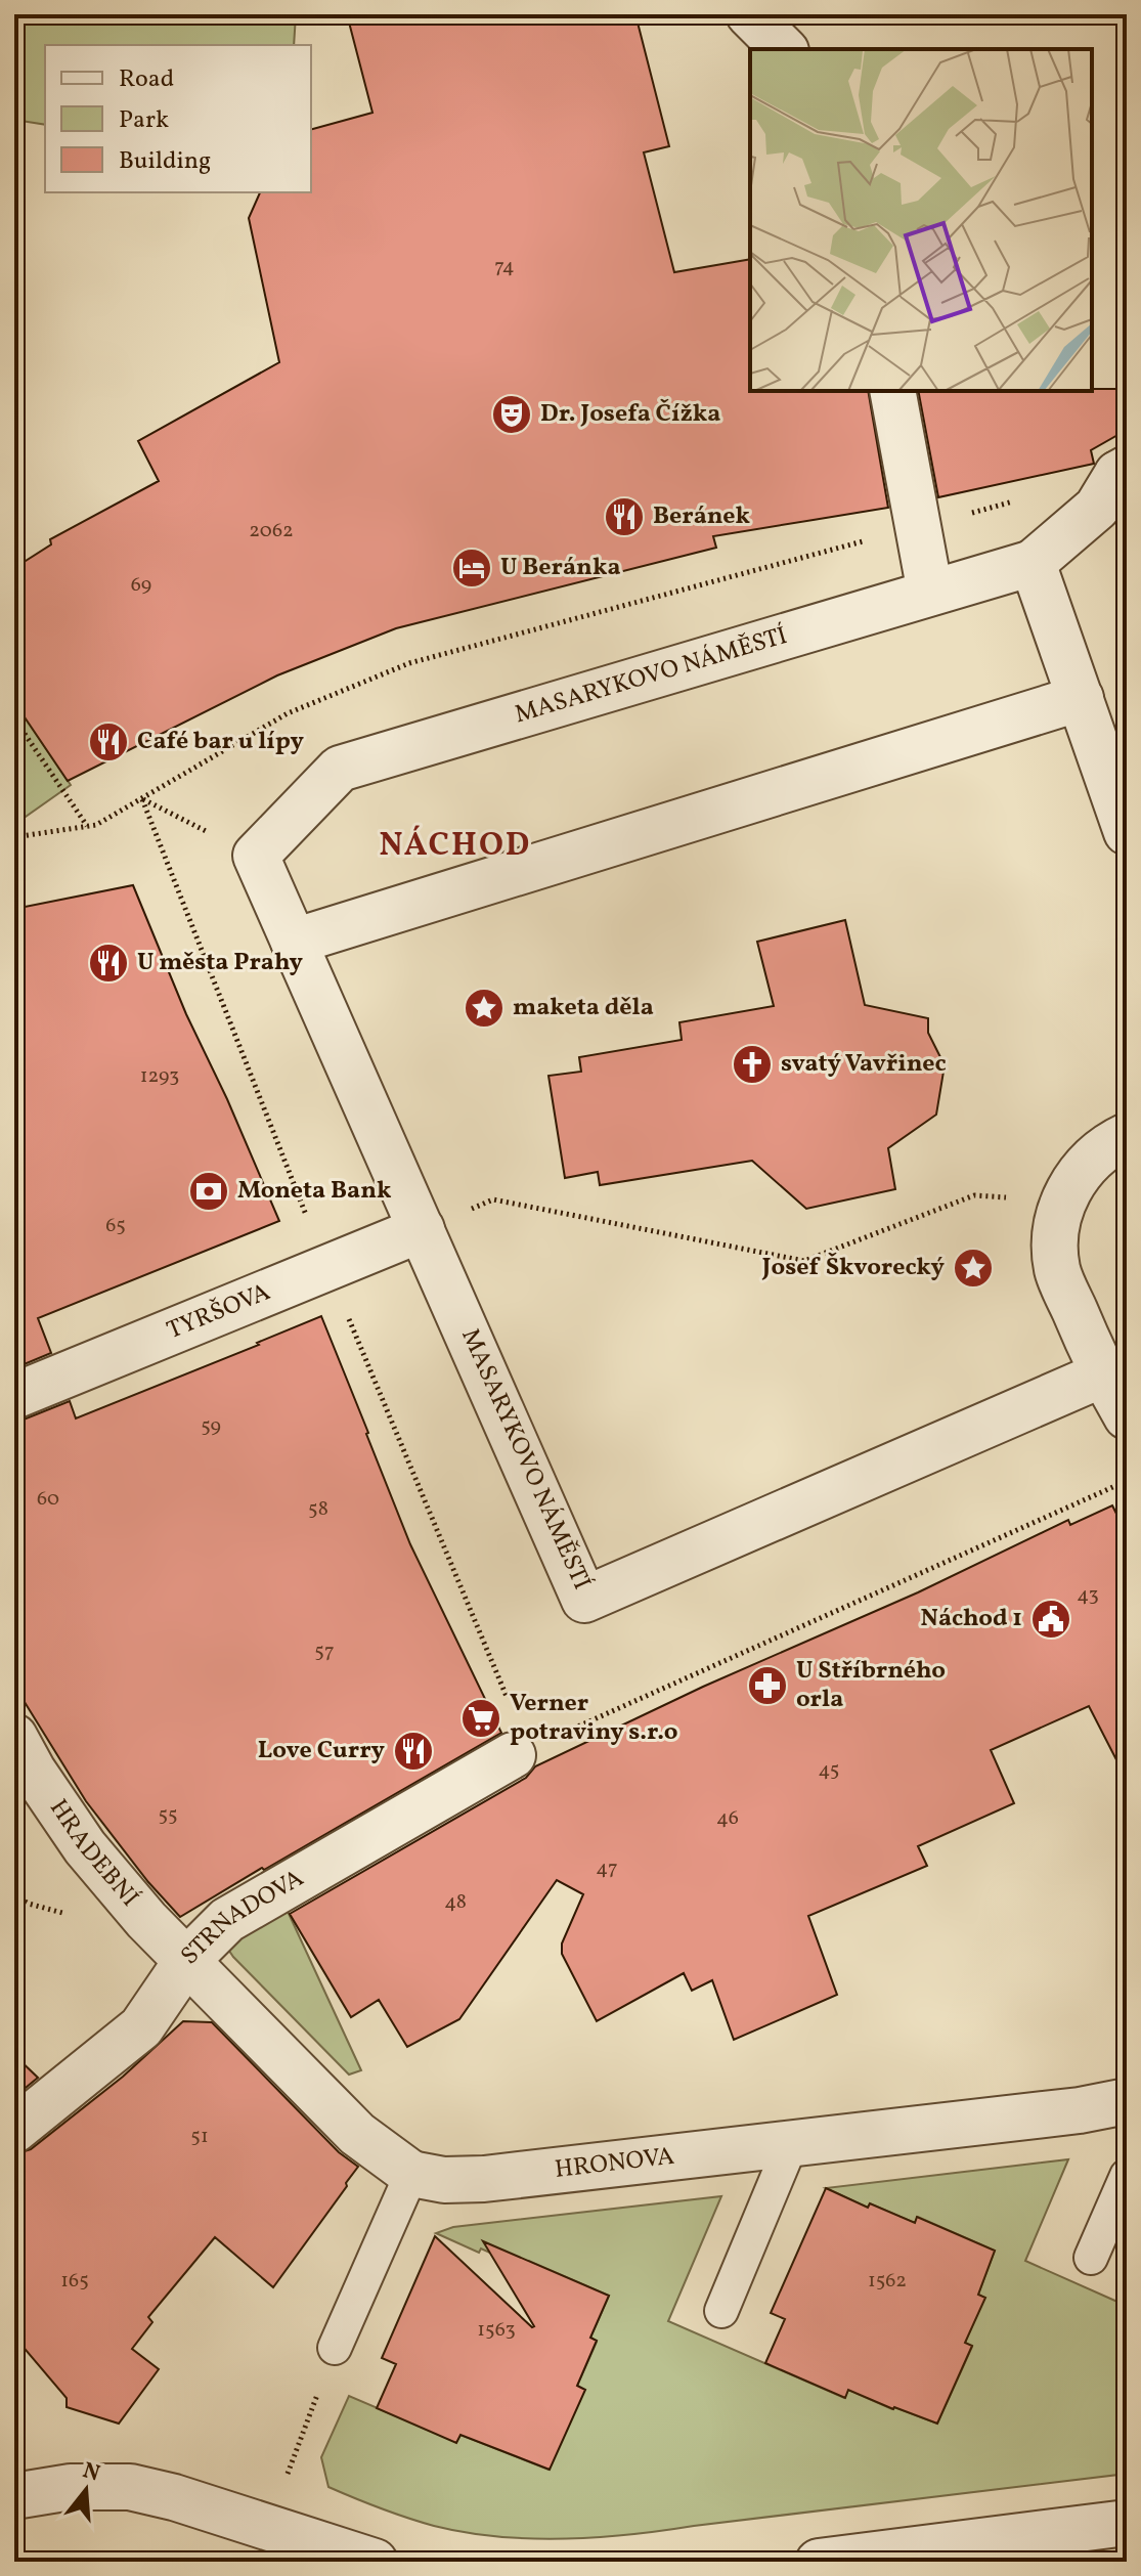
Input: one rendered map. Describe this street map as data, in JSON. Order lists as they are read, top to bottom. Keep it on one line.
{"streets":{"street":["MASARYKOVO NÁMĚSTÍ","TYRŠOVA","HRADEBNÍ","STRNADOVA","HRONOVA"]},"crossings":[["MASARYKOVO NÁMĚSTÍ","TYRŠOVA"],["HRADEBNÍ","STRNADOVA"],["HRADEBNÍ","HRONOVA"],["STRNADOVA","HRONOVA"]],"districts":["NÁCHOD"],"places":{"theatre":["Dr. Josefa Čížka"],"restaurant":["Beránek","Café bar u lípy","U města Prahy","Love Curry"],"hotel":["U Beránka"],"place":["maketa děla","Josef Škvorecký"],"church":["svatý Vavřinec"],"bank":["Moneta Bank"],"public building":["Náchod 1"],"pharmacy":["U Stříbrného orla"],"supermarket":["Verner potraviny s.r.o"]},"house_numbers":["74","2062","69","1293","65","59","60","58","43","57","45","55","46","47","48","51","165","1562","1563"],"legend":["Road","Park","Building"],"north":"top"}
